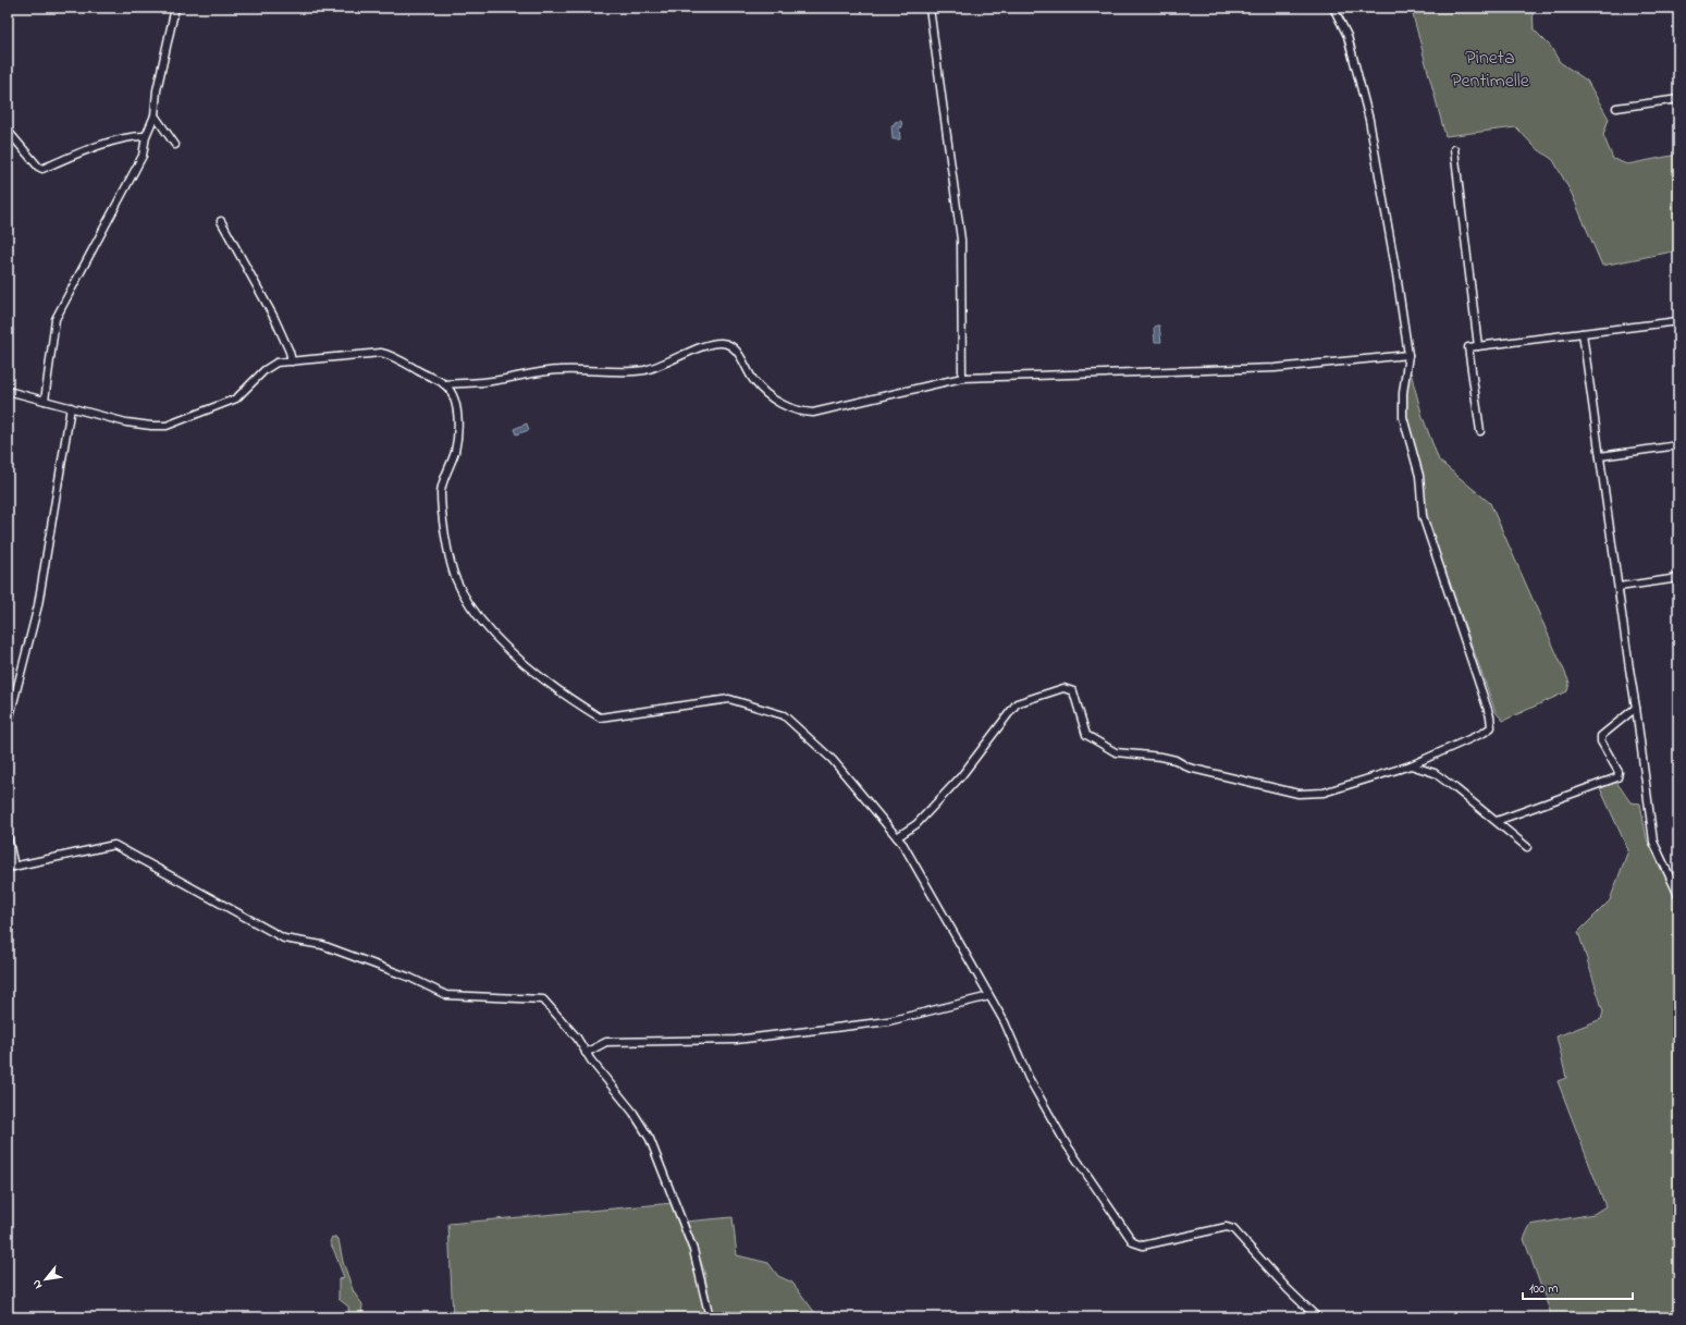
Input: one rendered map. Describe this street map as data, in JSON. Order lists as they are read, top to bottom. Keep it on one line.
{"parks":["Pineta Pentimelle"],"scale_bar":"100 m","north":"bottom left"}
